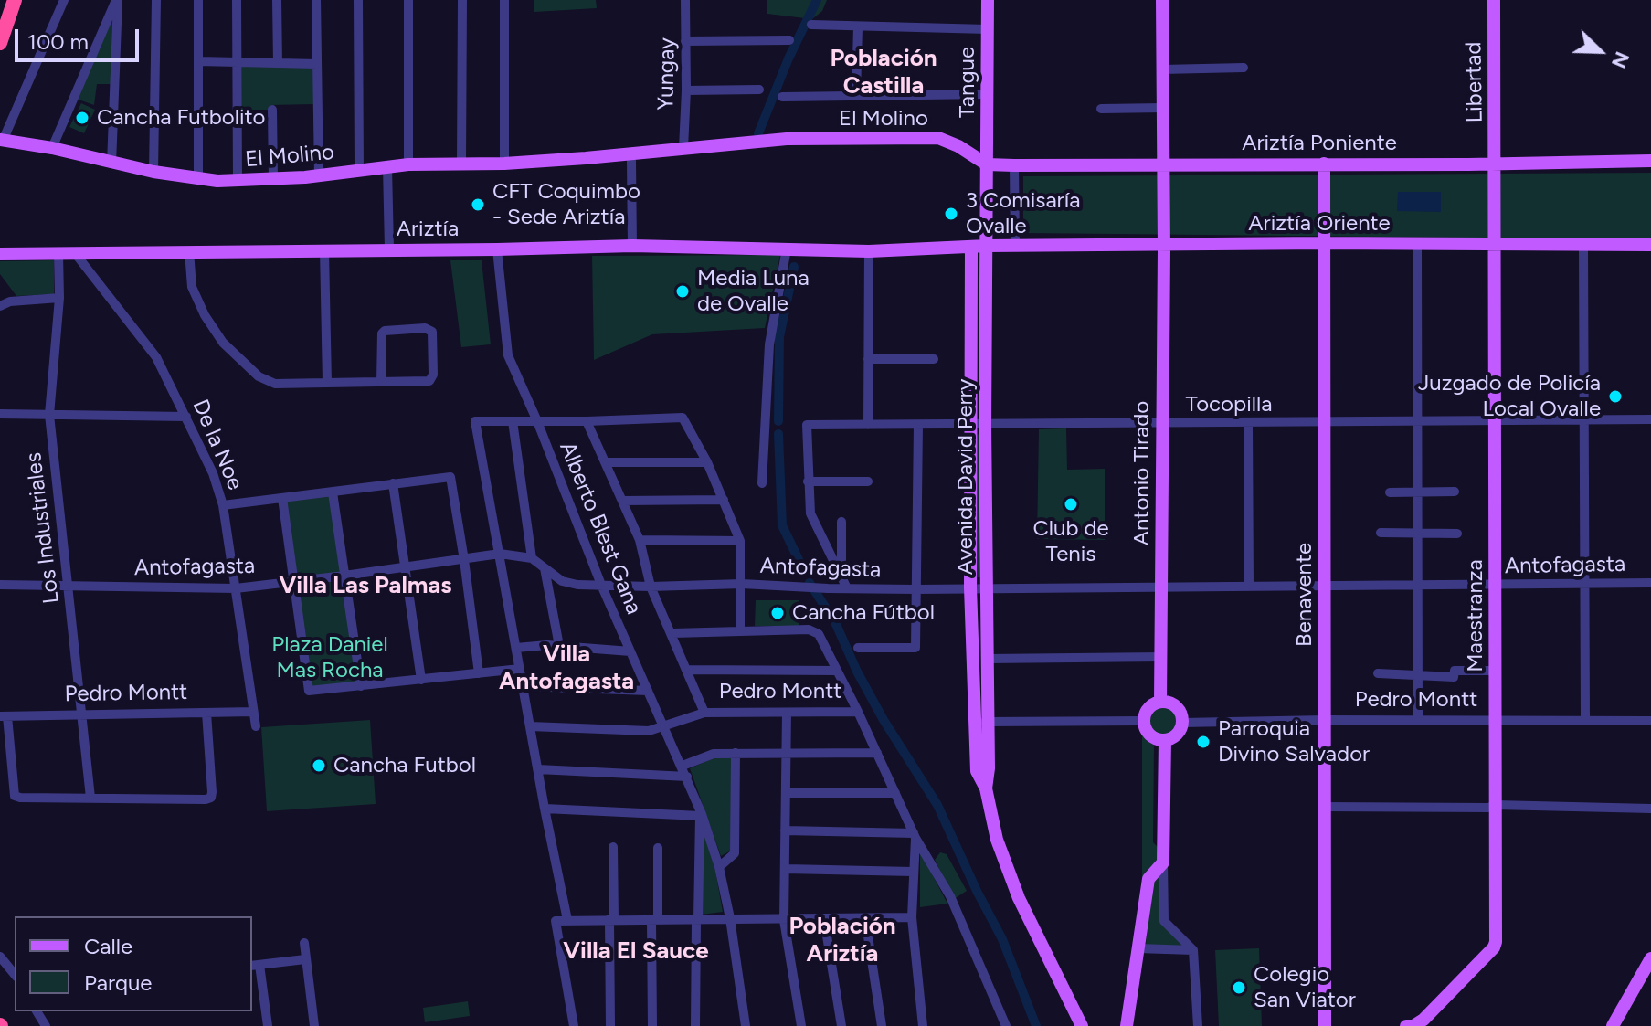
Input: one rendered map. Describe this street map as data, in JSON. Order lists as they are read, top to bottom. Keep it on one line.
{"streets":{"main road":["Tangue","Libertad","El Molino","Ariztía Poniente","Ariztía Oriente","Ariztía","Antonio Tirado","Avenida David Perry","Benavente","Maestranza"],"street":["Yungay","Tocopilla","De la Noe","Los Industriales","Alberto Blest Gana","Antofagasta","Pedro Montt"]},"crossings":[["Yungay","El Molino"],["Tangue","El Molino"],["Tangue","Ariztía Poniente"],["Tangue","Avenida David Perry"],["Libertad","Ariztía Poniente"],["Libertad","Maestranza"],["El Molino","Ariztía Poniente"],["El Molino","Avenida David Perry"],["Ariztía Poniente","Antonio Tirado"],["Ariztía Poniente","Avenida David Perry"],["Ariztía Poniente","Benavente"],["Ariztía Poniente","Maestranza"],["Ariztía Oriente","Ariztía"],["Ariztía Oriente","Antonio Tirado"],["Ariztía Oriente","Avenida David Perry"],["Ariztía Oriente","Benavente"],["Ariztía Oriente","Maestranza"],["Ariztía","De la Noe"],["Ariztía","Avenida David Perry"],["Ariztía","Los Industriales"],["Ariztía","Alberto Blest Gana"],["Tocopilla","Antonio Tirado"],["Tocopilla","Avenida David Perry"],["Tocopilla","Benavente"],["Tocopilla","Maestranza"],["De la Noe","Antofagasta"],["De la Noe","Pedro Montt"],["Antonio Tirado","Antofagasta"],["Antonio Tirado","Pedro Montt"],["Avenida David Perry","Antofagasta"],["Los Industriales","Antofagasta"],["Los Industriales","Pedro Montt"],["Alberto Blest Gana","Antofagasta"],["Alberto Blest Gana","Pedro Montt"],["Antofagasta","Benavente"],["Antofagasta","Maestranza"],["Benavente","Pedro Montt"],["Maestranza","Pedro Montt"]],"districts":["Población Castilla","Villa Las Palmas","Villa Antofagasta","Población Ariztía","Villa El Sauce"],"parks":["Plaza Daniel Mas Rocha"],"places":["Cancha Futbolito","CFT Coquimbo - Sede Ariztía","3 Comisaría Ovalle","Media Luna de Ovalle","Juzgado de Policía Local Ovalle","Club de Tenis","Cancha Fútbol","Parroquia Divino Salvador","Cancha Futbol","Colegio San Viator"],"legend":["Calle","Parque"],"scale_bar":"100 m","north":"bottom right"}
